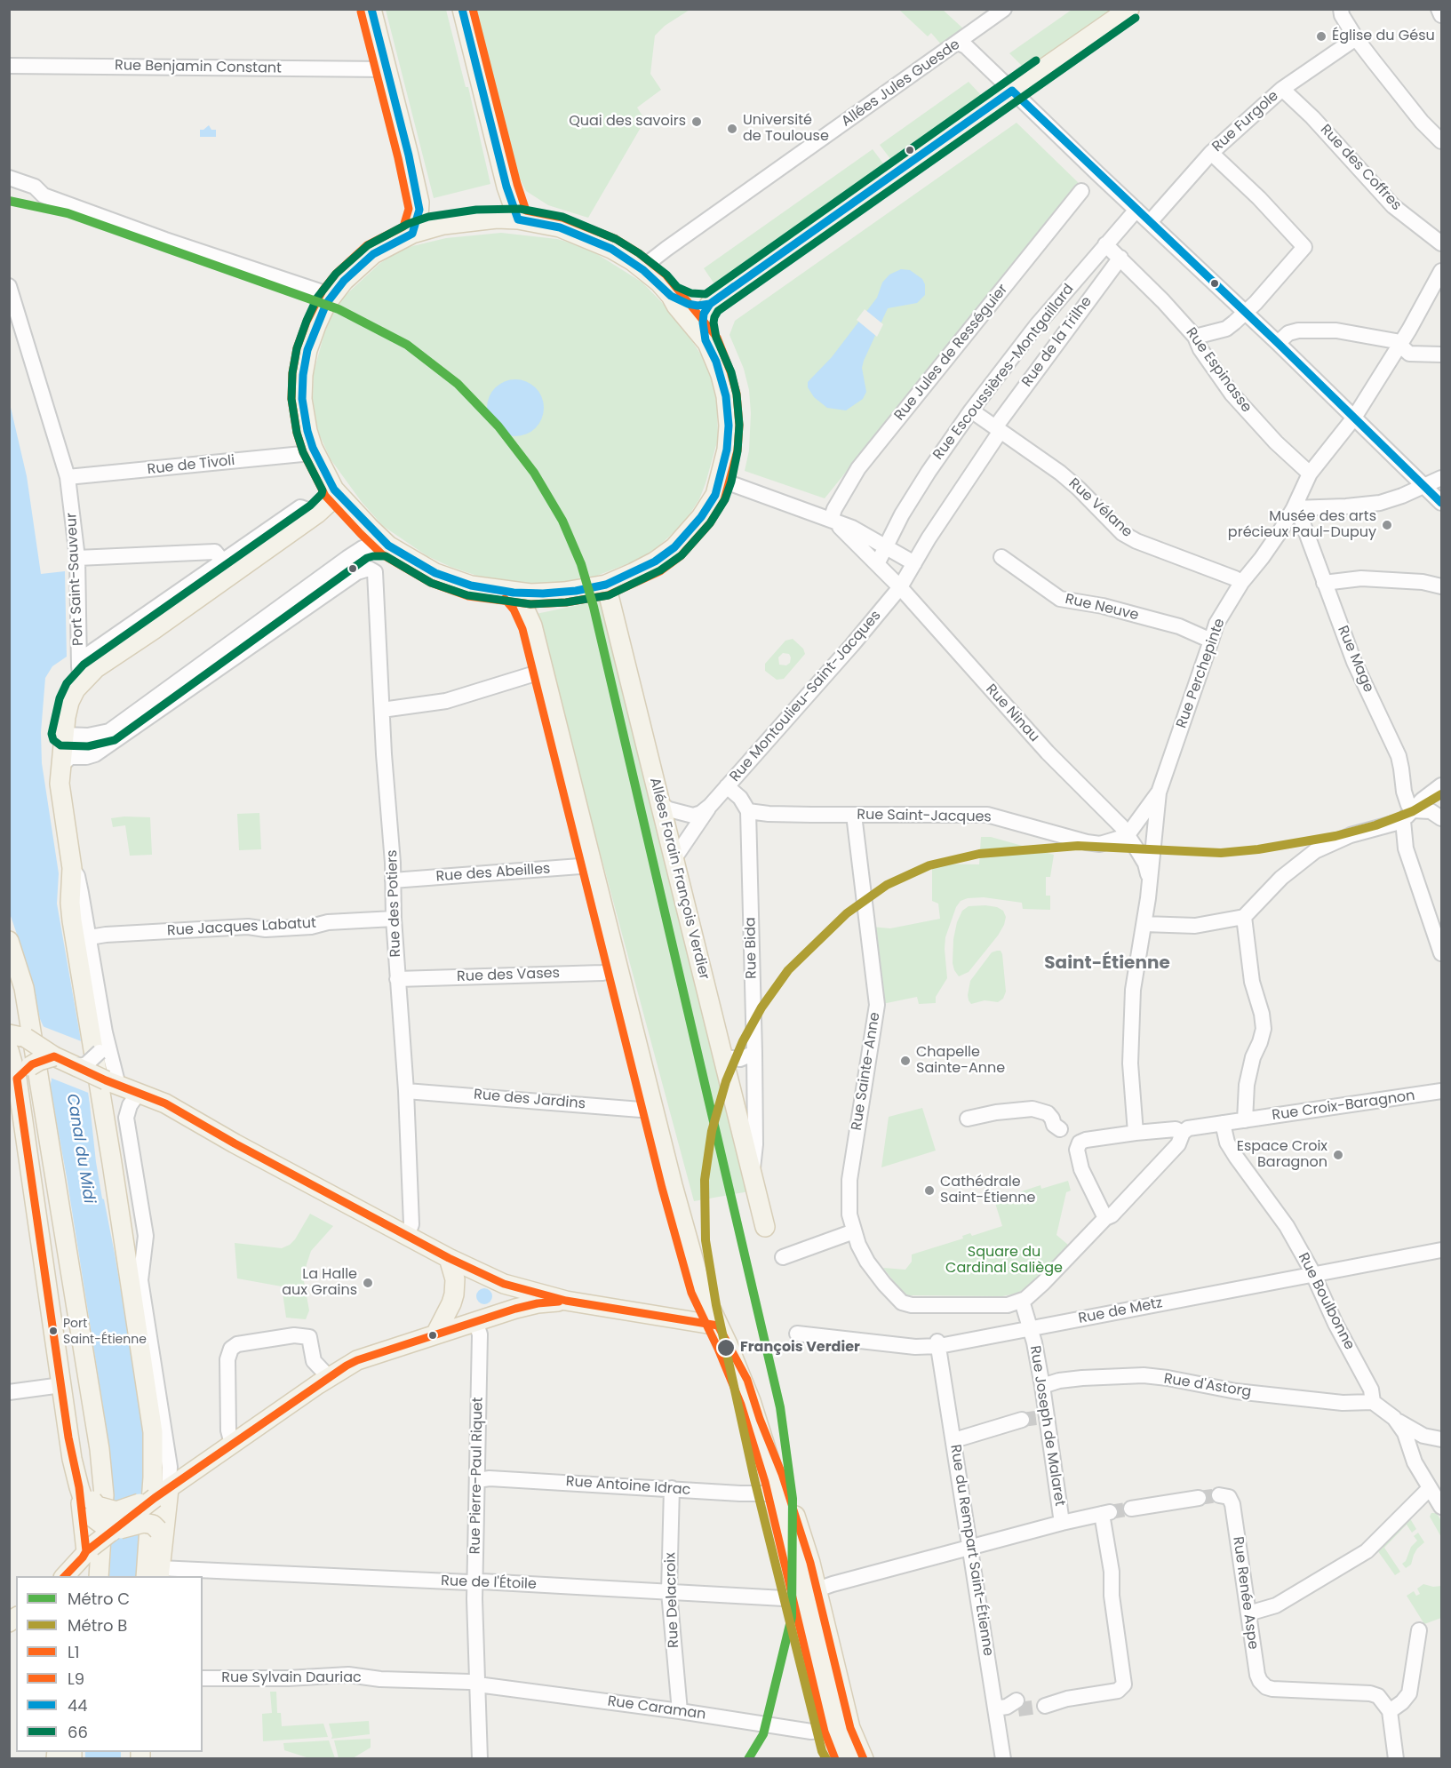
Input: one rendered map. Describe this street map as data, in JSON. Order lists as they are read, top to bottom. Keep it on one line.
{"streets":{"main road":["Port Saint-Sauveur","Allées Forain François Verdier"],"street":["Rue Benjamin Constant","Allées Jules Guesde","Rue Furgole","Rue des Coffres","Rue de la Trilhe","Rue Jules de Rességuier","Rue Espinasse","Rue Escoussières-Montgaillard","Rue de Tivoli","Rue Vélane","Rue Neuve","Rue Mage","Rue Perchepinte","Rue Montoulieu-Saint-Jacques","Rue Ninau","Rue Saint-Jacques","Rue des Abeilles","Rue des Potiers","Rue Jacques Labatut","Rue Bida","Rue des Vases","Rue Sainte-Anne","Rue des Jardins","Rue Croix-Baragnon","Rue Boulbonne","Rue de Metz","Rue d'Astorg","Rue Joseph de Malaret","Rue Pierre-Paul Riquet","Rue Antoine Idrac","Rue du Rempart Saint-Étienne","Rue de l'Étoile","Rue Renée Aspe","Rue Delacroix","Rue Sylvain Dauriac","Rue Caraman"]},"crossings":[["Rue Furgole","Rue des Coffres"],["Rue de la Trilhe","Rue Espinasse"],["Rue de la Trilhe","Rue Vélane"],["Rue de la Trilhe","Rue Montoulieu-Saint-Jacques"],["Rue Jules de Rességuier","Rue Ninau"],["Rue Espinasse","Rue Escoussières-Montgaillard"],["Rue Espinasse","Rue Perchepinte"],["Rue Escoussières-Montgaillard","Rue Vélane"],["Rue Escoussières-Montgaillard","Rue Ninau"],["Rue de Tivoli","Port Saint-Sauveur"],["Rue Vélane","Rue Perchepinte"],["Port Saint-Sauveur","Rue Jacques Labatut"],["Rue Neuve","Rue Perchepinte"],["Rue Mage","Rue Perchepinte"],["Rue Montoulieu-Saint-Jacques","Rue Ninau"],["Rue Montoulieu-Saint-Jacques","Allées Forain François Verdier"],["Rue Ninau","Rue Saint-Jacques"],["Rue Saint-Jacques","Rue Bida"],["Rue Saint-Jacques","Rue Sainte-Anne"],["Rue des Abeilles","Rue des Potiers"],["Allées Forain François Verdier","Rue Bida"],["Rue des Potiers","Rue Jacques Labatut"],["Rue des Potiers","Rue des Vases"],["Rue des Potiers","Rue des Jardins"],["Rue Sainte-Anne","Rue Joseph de Malaret"],["Rue Croix-Baragnon","Rue Boulbonne"],["Rue Boulbonne","Rue de Metz"],["Rue Boulbonne","Rue d'Astorg"],["Rue de Metz","Rue Joseph de Malaret"],["Rue de Metz","Rue du Rempart Saint-Étienne"],["Rue d'Astorg","Rue Joseph de Malaret"],["Rue Joseph de Malaret","Rue de l'Étoile"],["Rue Pierre-Paul Riquet","Rue Antoine Idrac"],["Rue Pierre-Paul Riquet","Rue de l'Étoile"],["Rue Pierre-Paul Riquet","Rue Sylvain Dauriac"],["Rue Pierre-Paul Riquet","Rue Caraman"],["Rue Antoine Idrac","Rue Delacroix"],["Rue du Rempart Saint-Étienne","Rue de l'Étoile"],["Rue de l'Étoile","Rue Delacroix"],["Rue Delacroix","Rue Caraman"],["Rue Sylvain Dauriac","Rue Caraman"]],"districts":["Saint-Étienne"],"water":["Canal du Midi"],"parks":["Square du Cardinal Saliège"],"places":["Église du Gésu","Quai des savoirs","Université de Toulouse","Musée des arts précieux Paul-Dupuy","Chapelle Sainte-Anne","Espace Croix Baragnon","Cathédrale Saint-Étienne","La Halle aux Grains","Port Saint-Étienne","François Verdier"],"lines":["transit line L9","transit line 44","transit line 66","metro line C","metro line B","transit line L1"],"legend":["Métro C","Métro B","L1","L9","44","66"]}
